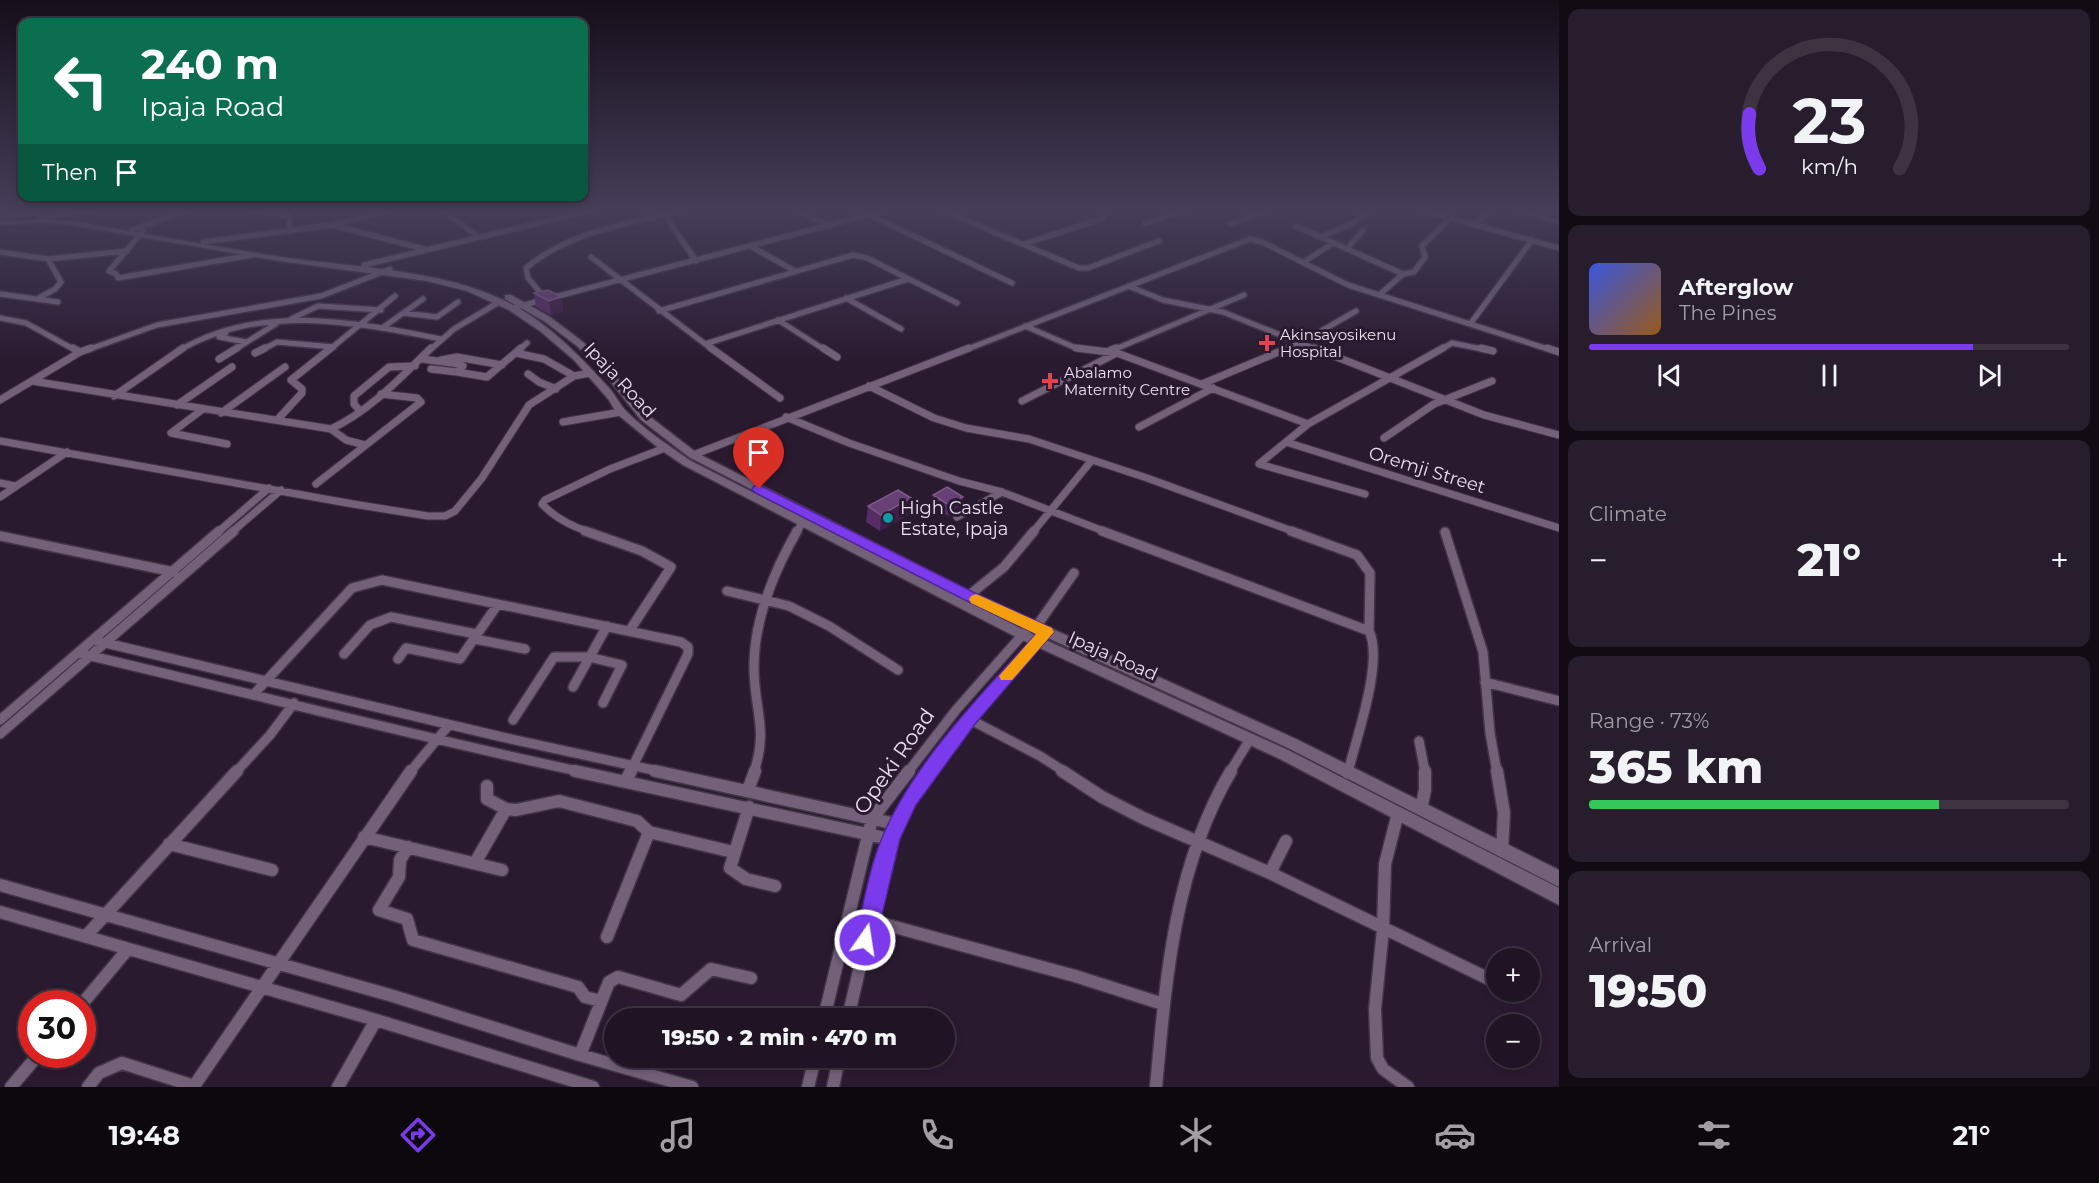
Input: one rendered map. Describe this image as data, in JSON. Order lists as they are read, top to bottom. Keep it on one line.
{"streets":{"main road":["Ipaja Road"],"street":["Oremji Street","Opeki Road"]},"crossings":[["Ipaja Road","Opeki Road"]],"places":{"health":["Akinsayosikenu Hospital","Abalamo Maternity Centre"],"other":["High Castle Estate, Ipaja"]},"page":{"turn":["240 m","Ipaja Road"],"then":"Then","song":["Afterglow","The Pines"],"tile":["Climate",["Range · 73%","365 km"],["Arrival","19:50"]],"heat":["−","21°","+"],"map_buttons":["+","−"],"limit":"30","trip":"19:50 · 2 min · 470 m","tabs":["19:48","21°"],"gauge":["23","km/h"]}}
